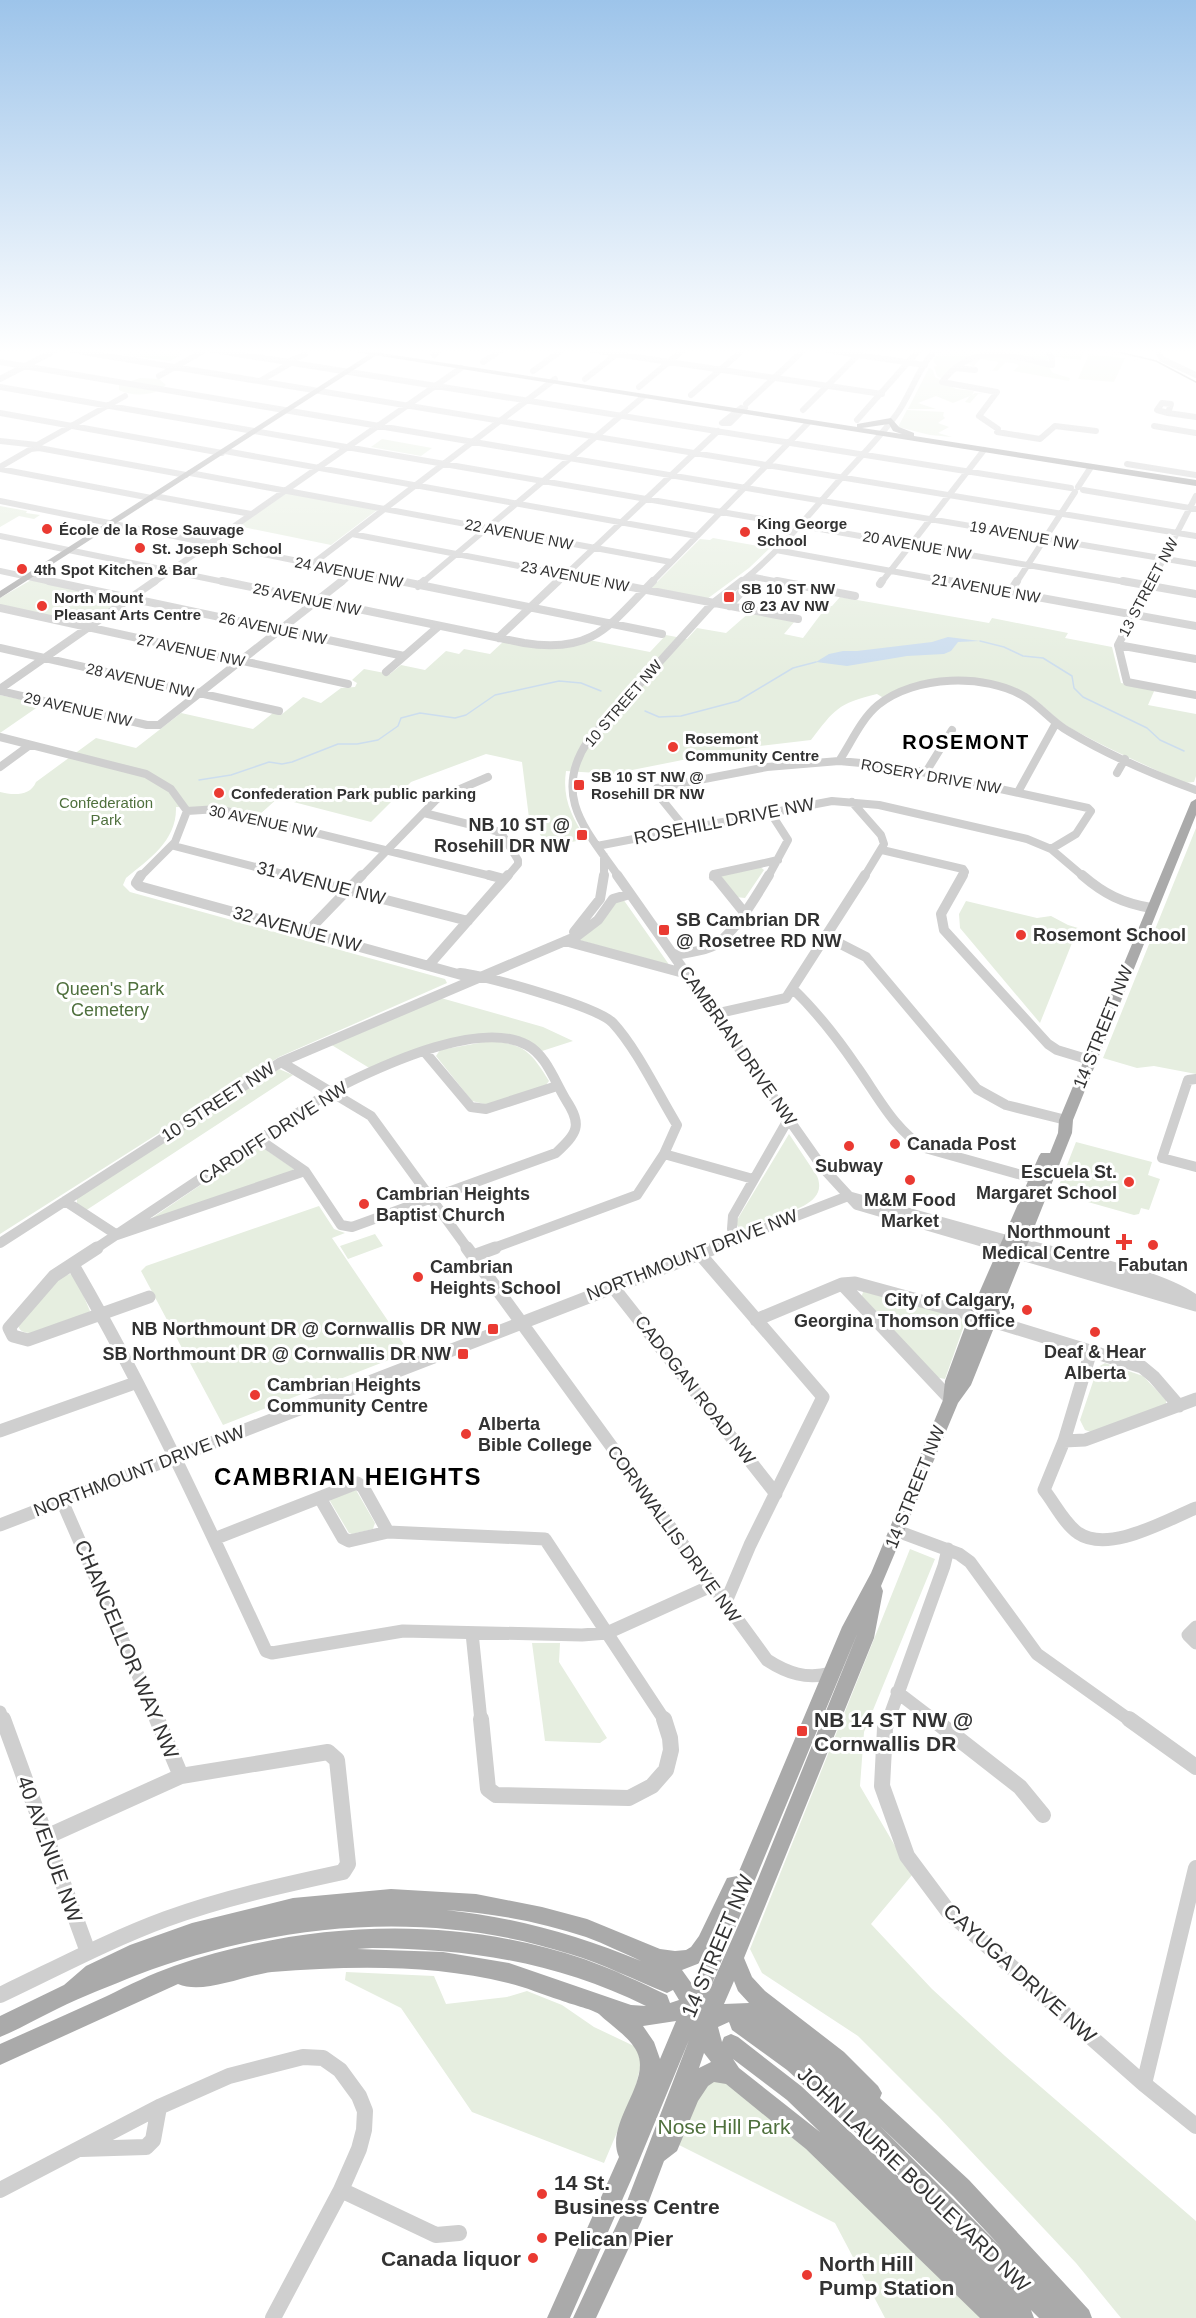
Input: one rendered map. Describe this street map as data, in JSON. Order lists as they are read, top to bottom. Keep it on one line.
{"streets":{"main road":["14 STREET NW","JOHN LAURIE BOULEVARD NW"],"street":["22 AVENUE NW","19 AVENUE NW","20 AVENUE NW","24 AVENUE NW","23 AVENUE NW","13 STREET NW","21 AVENUE NW","25 AVENUE NW","26 AVENUE NW","27 AVENUE NW","28 AVENUE NW","10 STREET NW","29 AVENUE NW","ROSERY DRIVE NW","30 AVENUE NW","ROSEHILL DRIVE NW","31 AVENUE NW","32 AVENUE NW","CAMBRIAN DRIVE NW","CARDIFF DRIVE NW","NORTHMOUNT DRIVE NW","CADOGAN ROAD NW","CORNWALLIS DRIVE NW","CHANCELLOR WAY NW","40 AVENUE NW","CAYUGA DRIVE NW"]},"crossings":[["22 AVENUE NW","25 AVENUE NW"],["19 AVENUE NW","13 STREET NW"],["19 AVENUE NW","25 AVENUE NW"],["19 AVENUE NW","10 STREET NW"],["20 AVENUE NW","13 STREET NW"],["20 AVENUE NW","25 AVENUE NW"],["20 AVENUE NW","10 STREET NW"],["24 AVENUE NW","25 AVENUE NW"],["23 AVENUE NW","25 AVENUE NW"],["23 AVENUE NW","10 STREET NW"],["13 STREET NW","21 AVENUE NW"],["21 AVENUE NW","10 STREET NW"],["28 AVENUE NW","29 AVENUE NW"],["10 STREET NW","ROSEHILL DRIVE NW"],["10 STREET NW","32 AVENUE NW"],["10 STREET NW","CAMBRIAN DRIVE NW"],["10 STREET NW","CORNWALLIS DRIVE NW"],["ROSERY DRIVE NW","ROSEHILL DRIVE NW"],["ROSEHILL DRIVE NW","14 STREET NW"],["31 AVENUE NW","32 AVENUE NW"],["32 AVENUE NW","CORNWALLIS DRIVE NW"],["14 STREET NW","CORNWALLIS DRIVE NW"],["CAMBRIAN DRIVE NW","NORTHMOUNT DRIVE NW"],["CARDIFF DRIVE NW","CORNWALLIS DRIVE NW"],["NORTHMOUNT DRIVE NW","CADOGAN ROAD NW"],["NORTHMOUNT DRIVE NW","CORNWALLIS DRIVE NW"],["NORTHMOUNT DRIVE NW","CHANCELLOR WAY NW"],["CHANCELLOR WAY NW","40 AVENUE NW"]],"districts":["ROSEMONT","CAMBRIAN HEIGHTS"],"parks":["Confederation Park","Queen's Park Cemetery","Nose Hill Park"],"places":{"other":["École de la Rose Sauvage","King George School","St. Joseph School","4th Spot Kitchen & Bar","North Mount Pleasant Arts Centre","Rosemont Community Centre","Confederation Park public parking","Rosemont School","Canada Post","Subway","M&M Food Market","Escuela St. Margaret School","Cambrian Heights Baptist Church","Fabutan","Cambrian Heights School","City of Calgary, Georgina Thomson Office","Deaf & Hear Alberta","Cambrian Heights Community Centre","Alberta Bible College","14 St. Business Centre","Pelican Pier","Canada liquor","North Hill Pump Station"],"transit":["SB 10 ST NW @ 23 AV NW","SB 10 ST NW @ Rosehill DR NW","NB 10 ST @ Rosehill DR NW","SB Cambrian DR @ Rosetree RD NW","NB Northmount DR @ Cornwallis DR NW","SB Northmount DR @ Cornwallis DR NW","NB 14 ST NW @ Cornwallis DR"],"health":["Northmount Medical Centre"]}}
